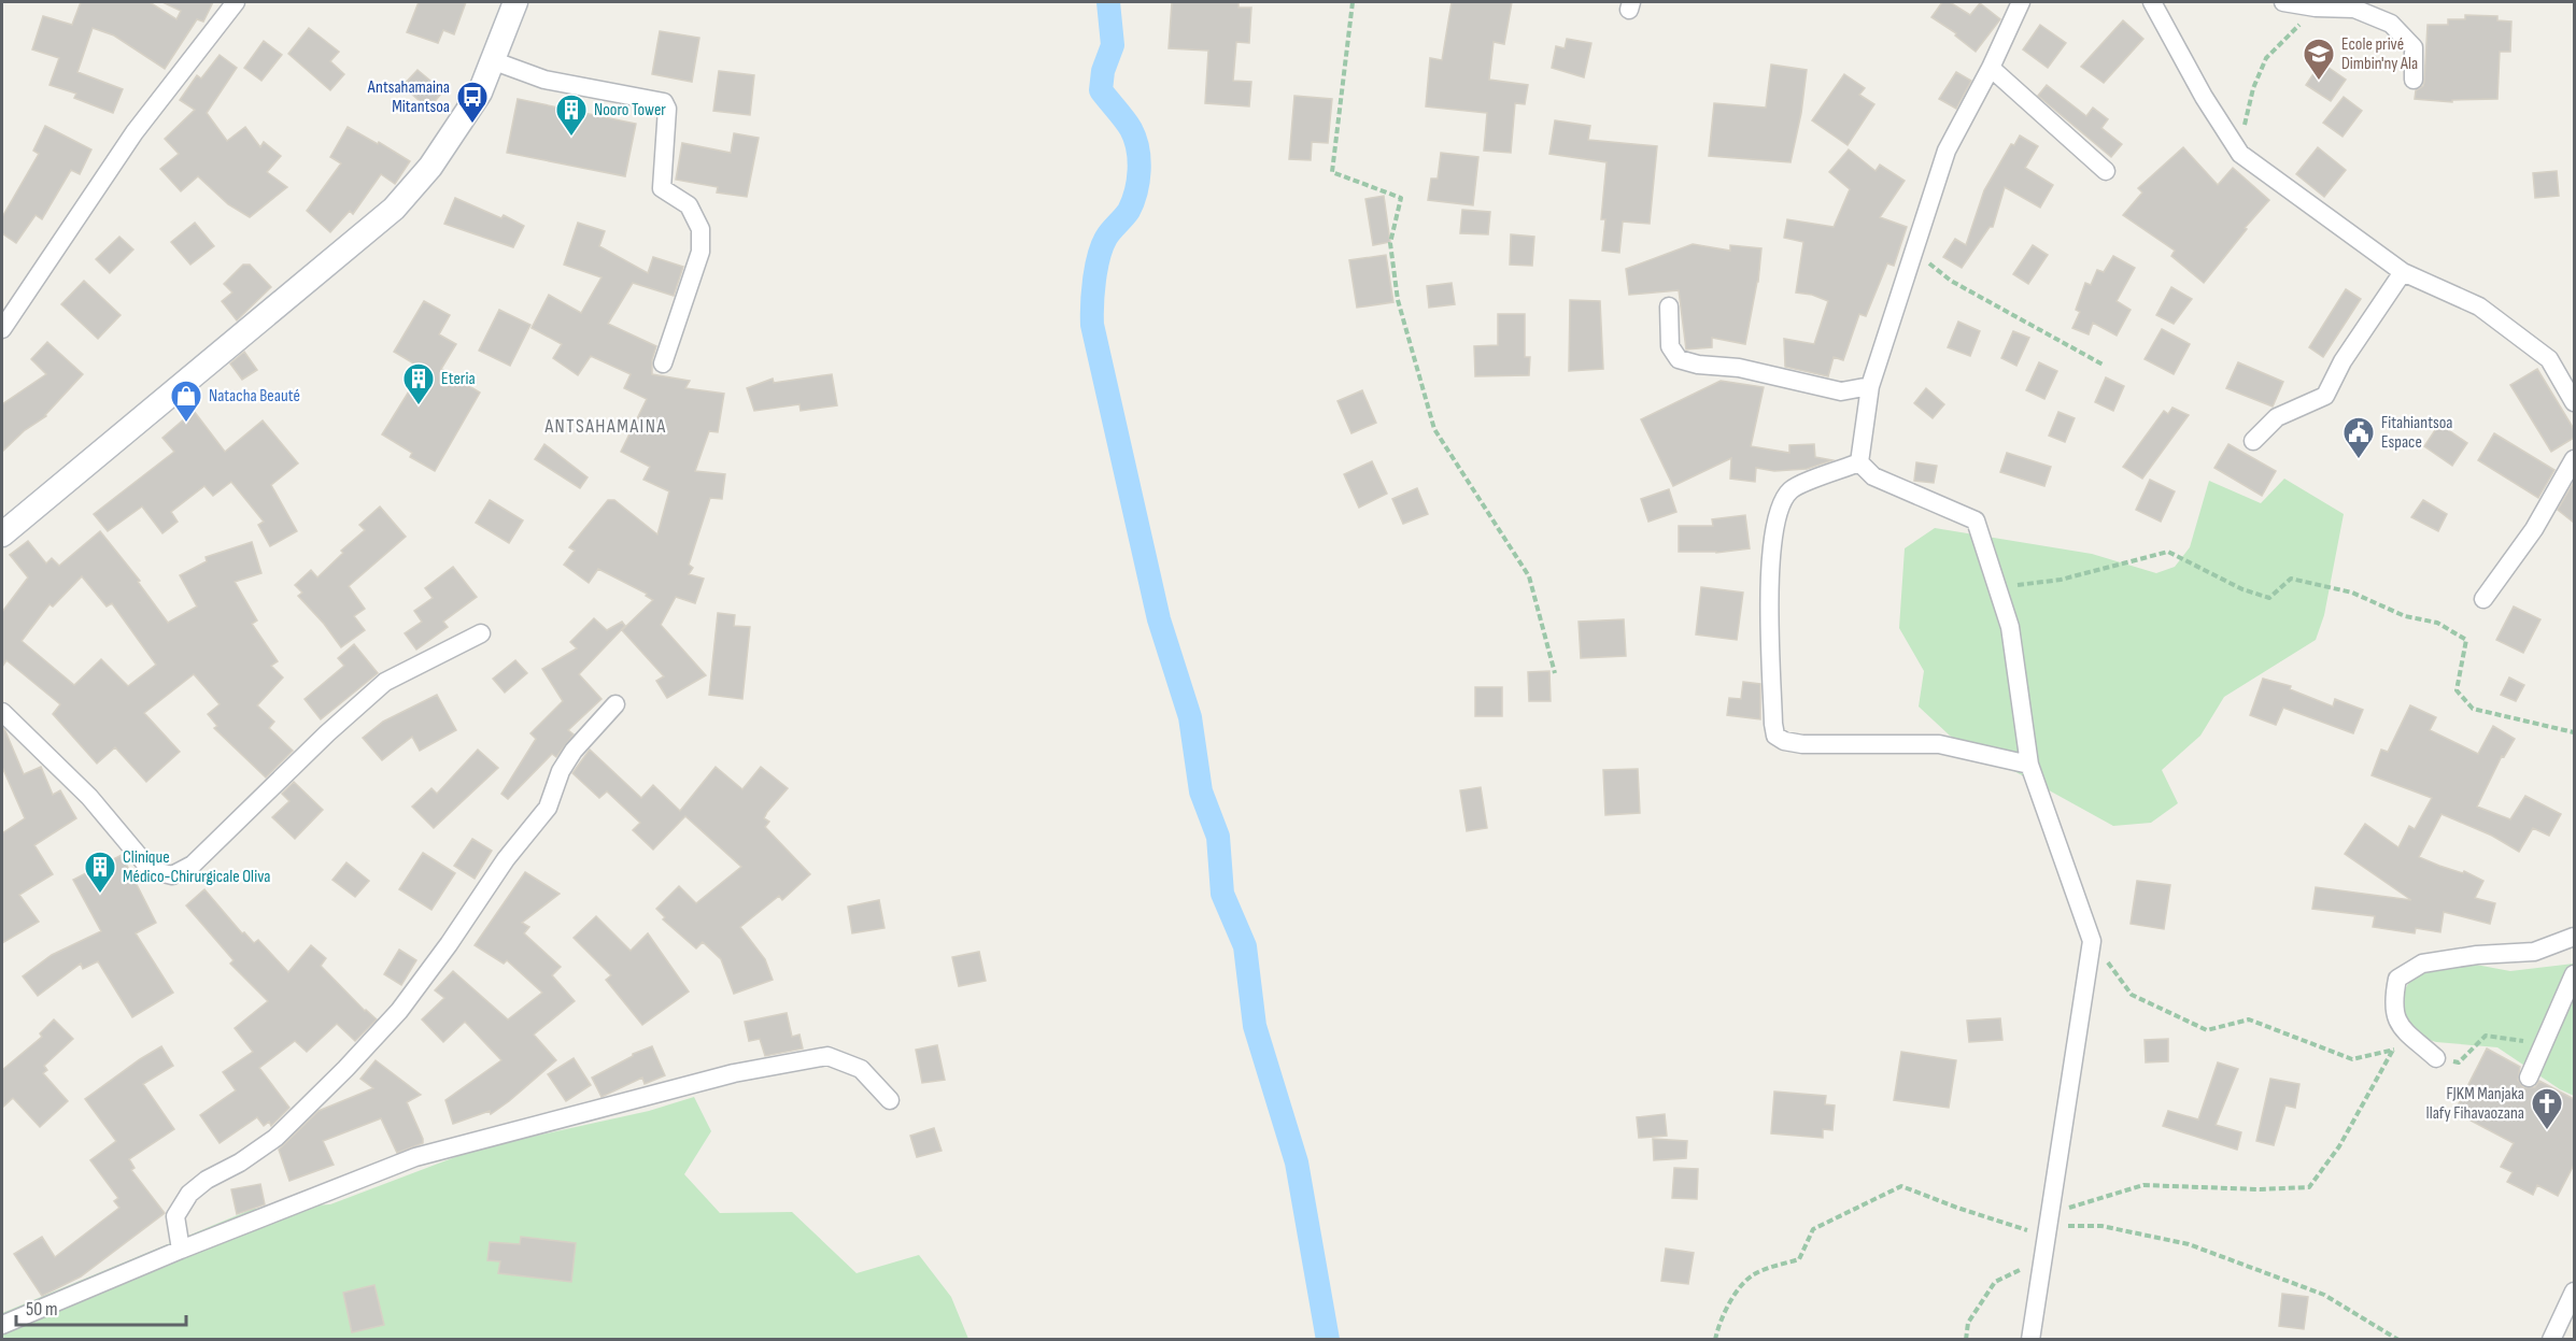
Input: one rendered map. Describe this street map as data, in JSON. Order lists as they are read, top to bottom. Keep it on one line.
{"districts":["ANTSAHAMAINA"],"places":{"school or university":["Ecole privé Dimbin'ny Ala"],"bus stop":["Antsahamaina Mitantsoa"],"building":["Nooro Tower","Eteria","Clinique Médico-Chirurgicale Oliva"],"shop":["Natacha Beauté"],"public building":["Fitahiantsoa Espace"],"church":["FJKM Manjaka Ilafy Fihavaozana"]},"scale_bar":"50 m"}
